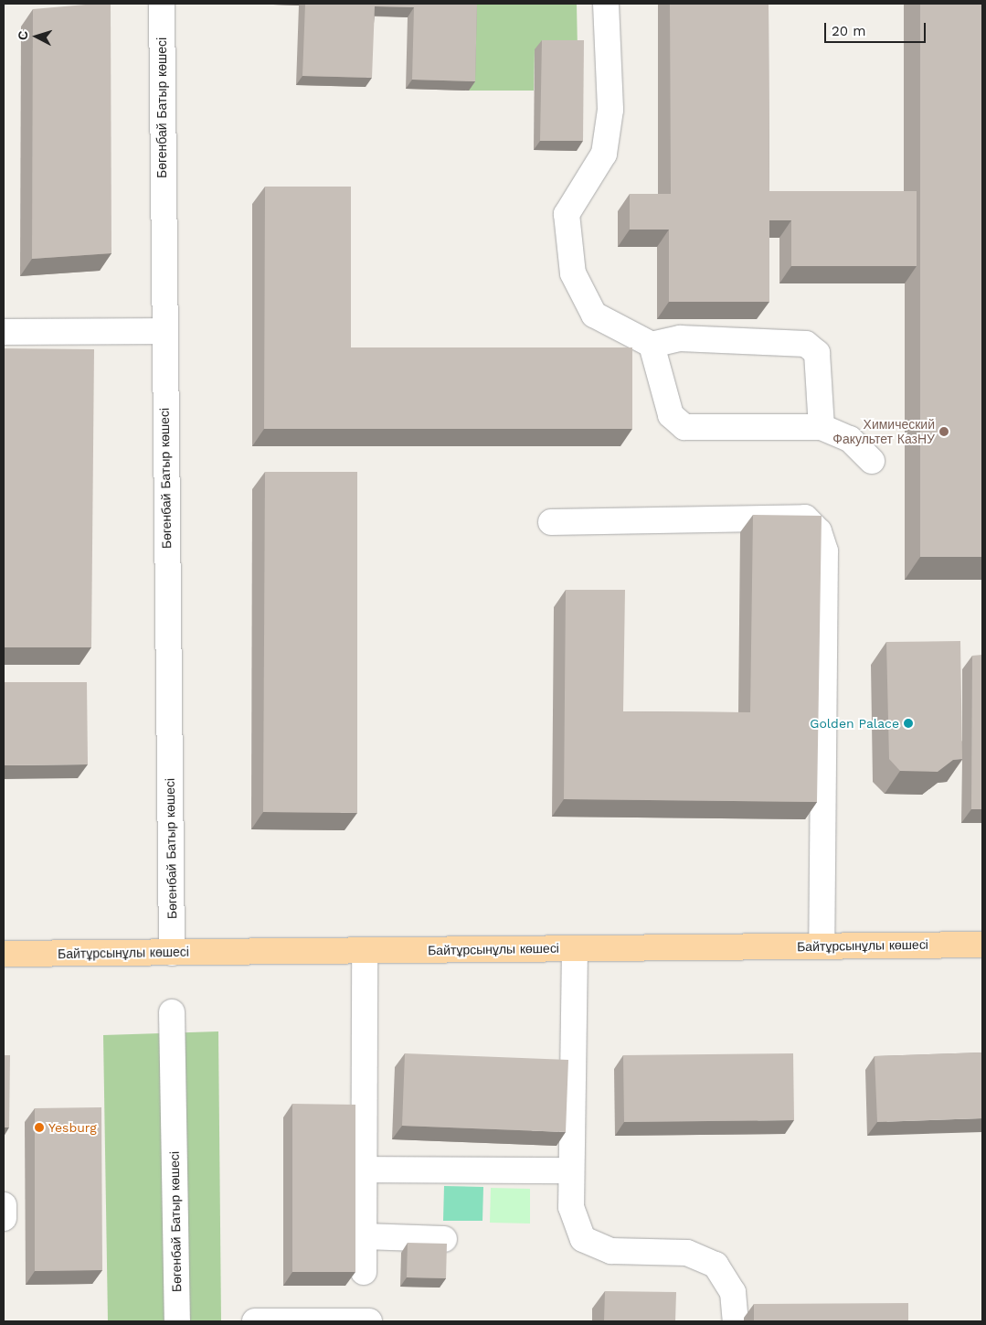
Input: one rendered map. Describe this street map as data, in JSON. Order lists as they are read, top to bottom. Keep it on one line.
{"streets":{"main road":["Байтұрсынұлы көшесі"],"street":["Бөгенбай Батыр көшесі"]},"crossings":[["Бөгенбай Батыр көшесі","Байтұрсынұлы көшесі"]],"places":["Химический Факультет КазНУ","Golden Palace","Yesburg"],"scale_bar":"20 m","north":"left"}
